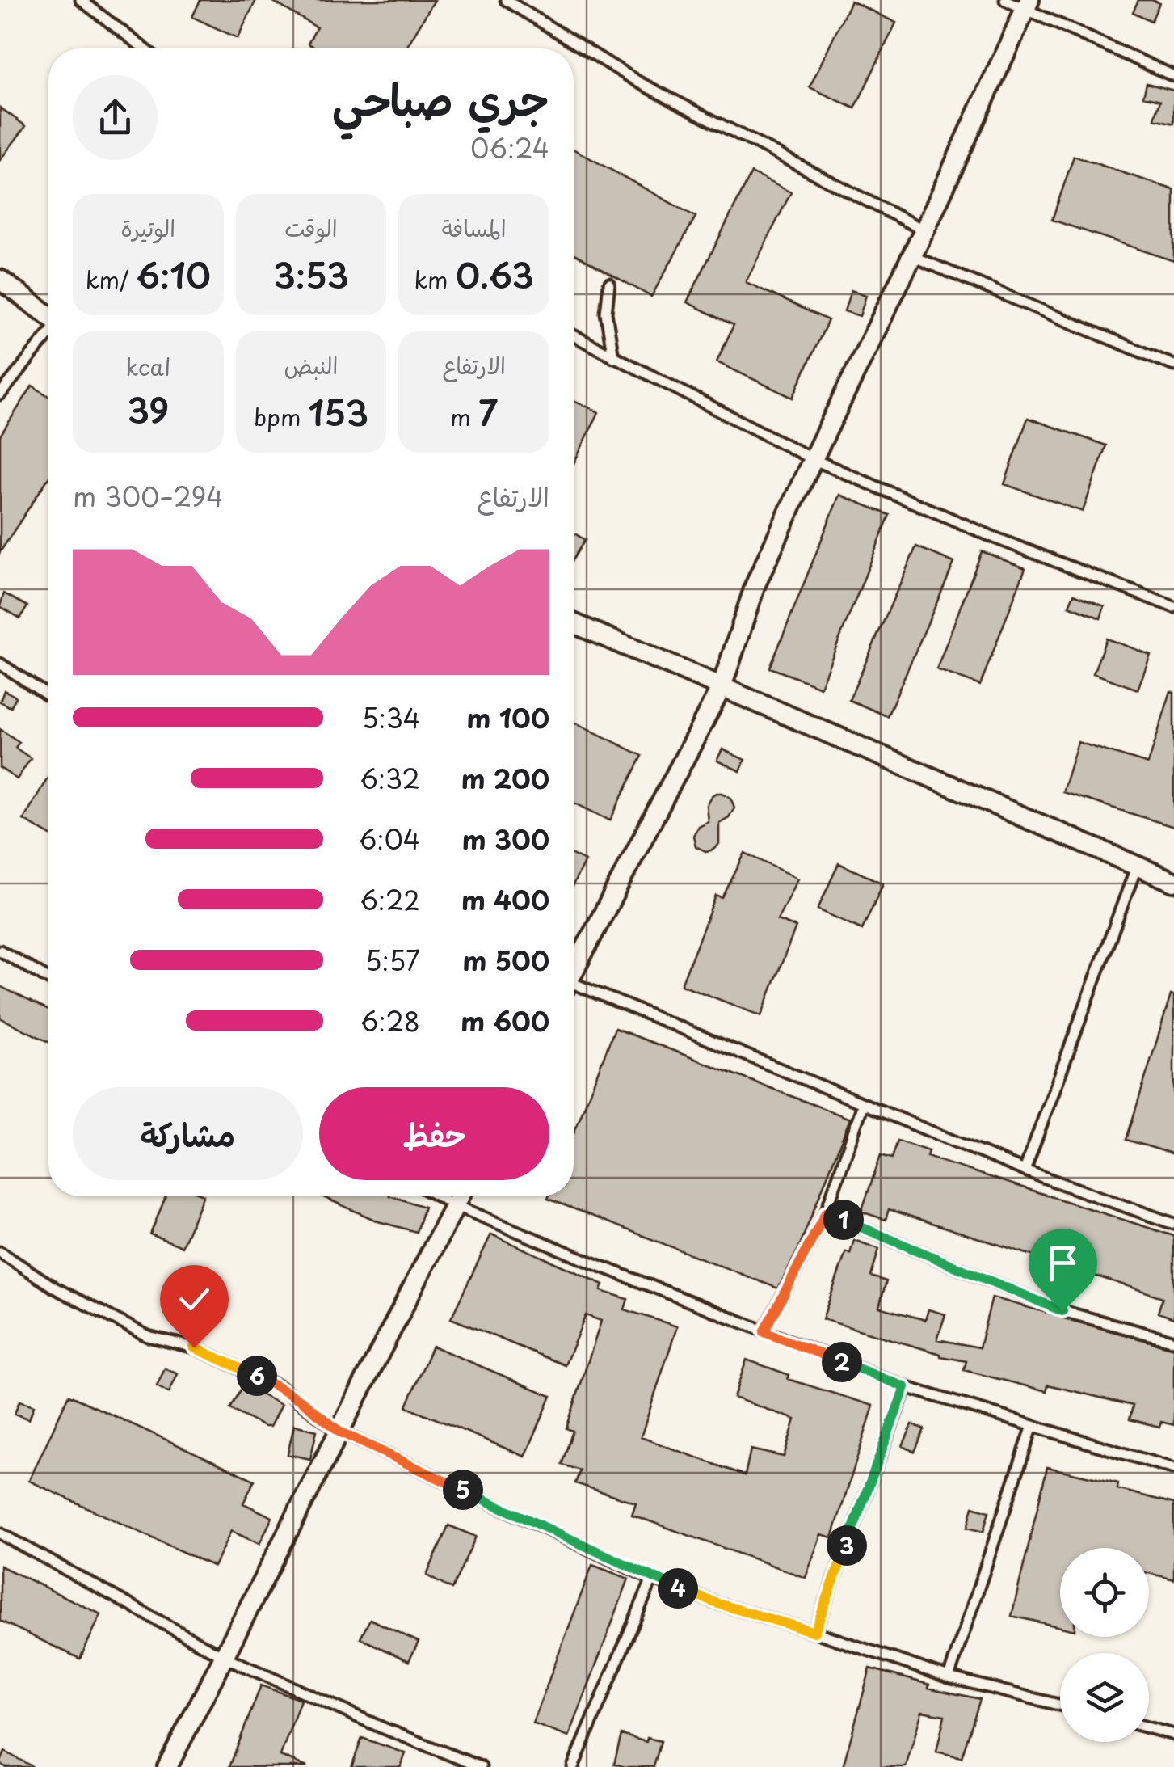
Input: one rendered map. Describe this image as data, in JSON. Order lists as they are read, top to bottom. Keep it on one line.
{"page":{"heading":["جري صباحي","06:24"],"stats":[["المسافة","0.63 km"],["الوقت","3:53"],["الوتيرة","6:10 /km"],["الارتفاع","7 m"],["النبض","153 bpm"],["kcal","39"]],"chart":["الارتفاع","294–300 m"],"list":[{"name":"100 m","note":"5:34"},{"name":"200 m","note":"6:32"},{"name":"300 m","note":"6:04"},{"name":"400 m","note":"6:22"},{"name":"500 m","note":"5:57"},{"name":"600 m","note":"6:28"}],"buttons":["حفظ","مشاركة"],"pins":["1","2","6","5","3","4"]}}
